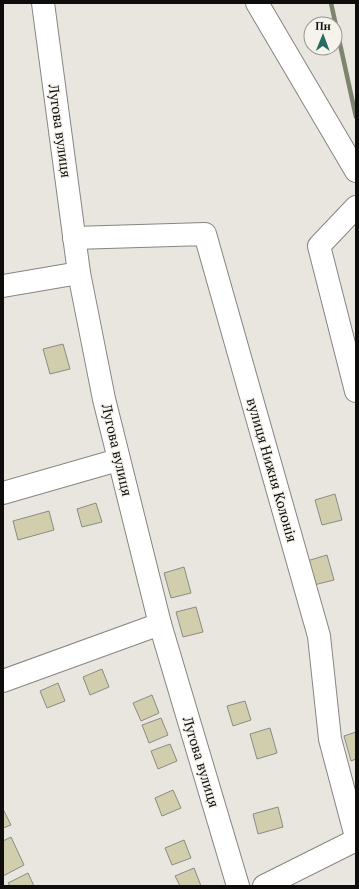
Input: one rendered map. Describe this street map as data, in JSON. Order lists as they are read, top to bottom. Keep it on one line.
{"streets":{"street":["Лугова вулиця","вулиця Нижня Колонія"]},"crossings":[["Лугова вулиця","вулиця Нижня Колонія"]],"north":"top"}
